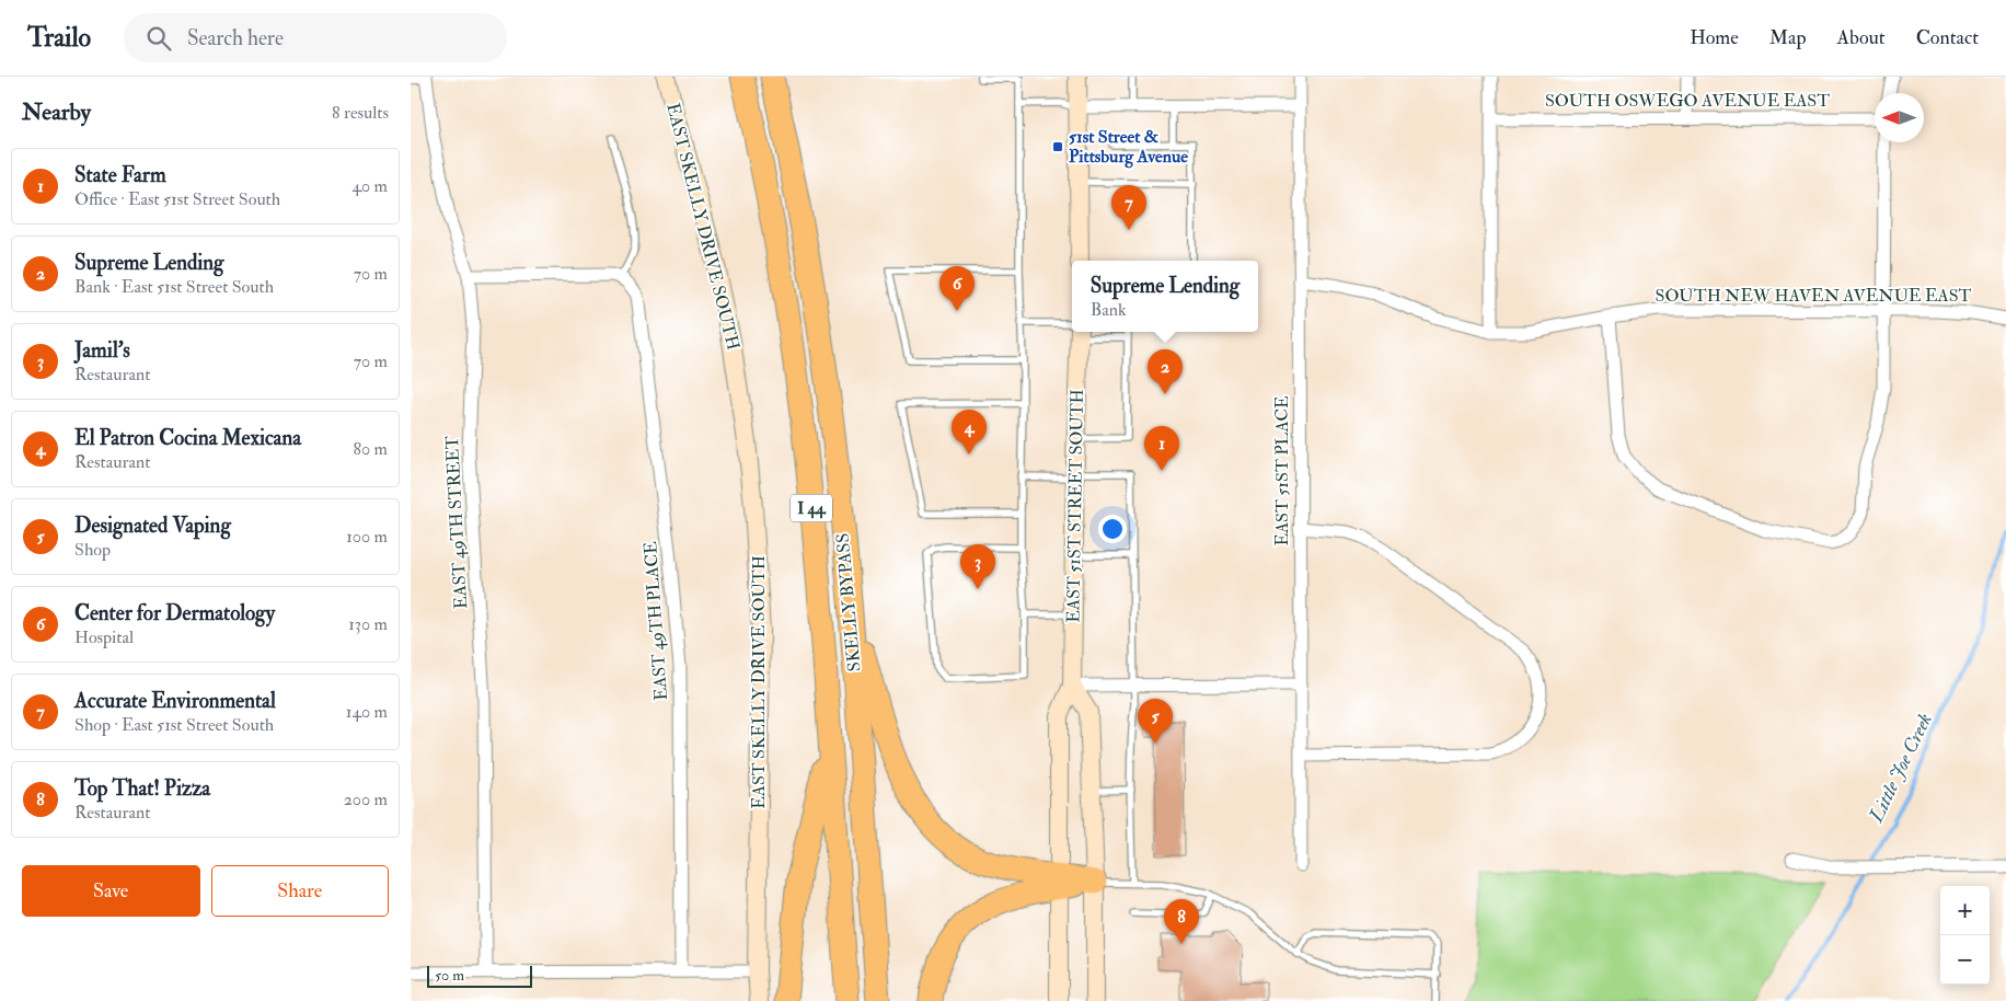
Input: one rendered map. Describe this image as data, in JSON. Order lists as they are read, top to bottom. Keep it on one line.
{"streets":{"highway":["I 44","SKELLY BYPASS"],"main road":["EAST SKELLY DRIVE SOUTH","EAST 51ST STREET SOUTH"],"street":["SOUTH OSWEGO AVENUE EAST","SOUTH NEW HAVEN AVENUE EAST","EAST 51ST PLACE","EAST 49TH STREET","EAST 49TH PLACE"]},"crossings":[["SOUTH NEW HAVEN AVENUE EAST","EAST 51ST PLACE"]],"water":["Little Joe Creek"],"places":{"transit":["51st Street & Pittsburg Avenue"]},"scale_bar":"50 m","north":"left","page":{"header":"Trailo","search":"Search here","nav":["Home","Map","About","Contact"],"heading":["Nearby","8 results"],"list":[{"mark":"1","name":"State Farm","note":"Office · East 51st Street South","value":"40 m"},{"mark":"2","name":"Supreme Lending","note":"Bank · East 51st Street South","value":"70 m"},{"mark":"3","name":"Jamil's","note":"Restaurant","value":"70 m"},{"mark":"4","name":"El Patron Cocina Mexicana","note":"Restaurant","value":"80 m"},{"mark":"5","name":"Designated Vaping","note":"Shop","value":"100 m"},{"mark":"6","name":"Center for Dermatology","note":"Hospital","value":"130 m"},{"mark":"7","name":"Accurate Environmental","note":"Shop · East 51st Street South","value":"140 m"},{"mark":"8","name":"Top That! Pizza","note":"Restaurant","value":"200 m"}],"pins":["7","6","2","4","1","3","5","8"],"popup":["Supreme Lending","Bank"],"buttons":["Save","Share"],"map_buttons":["+","−"],"scale":"50 m"}}
